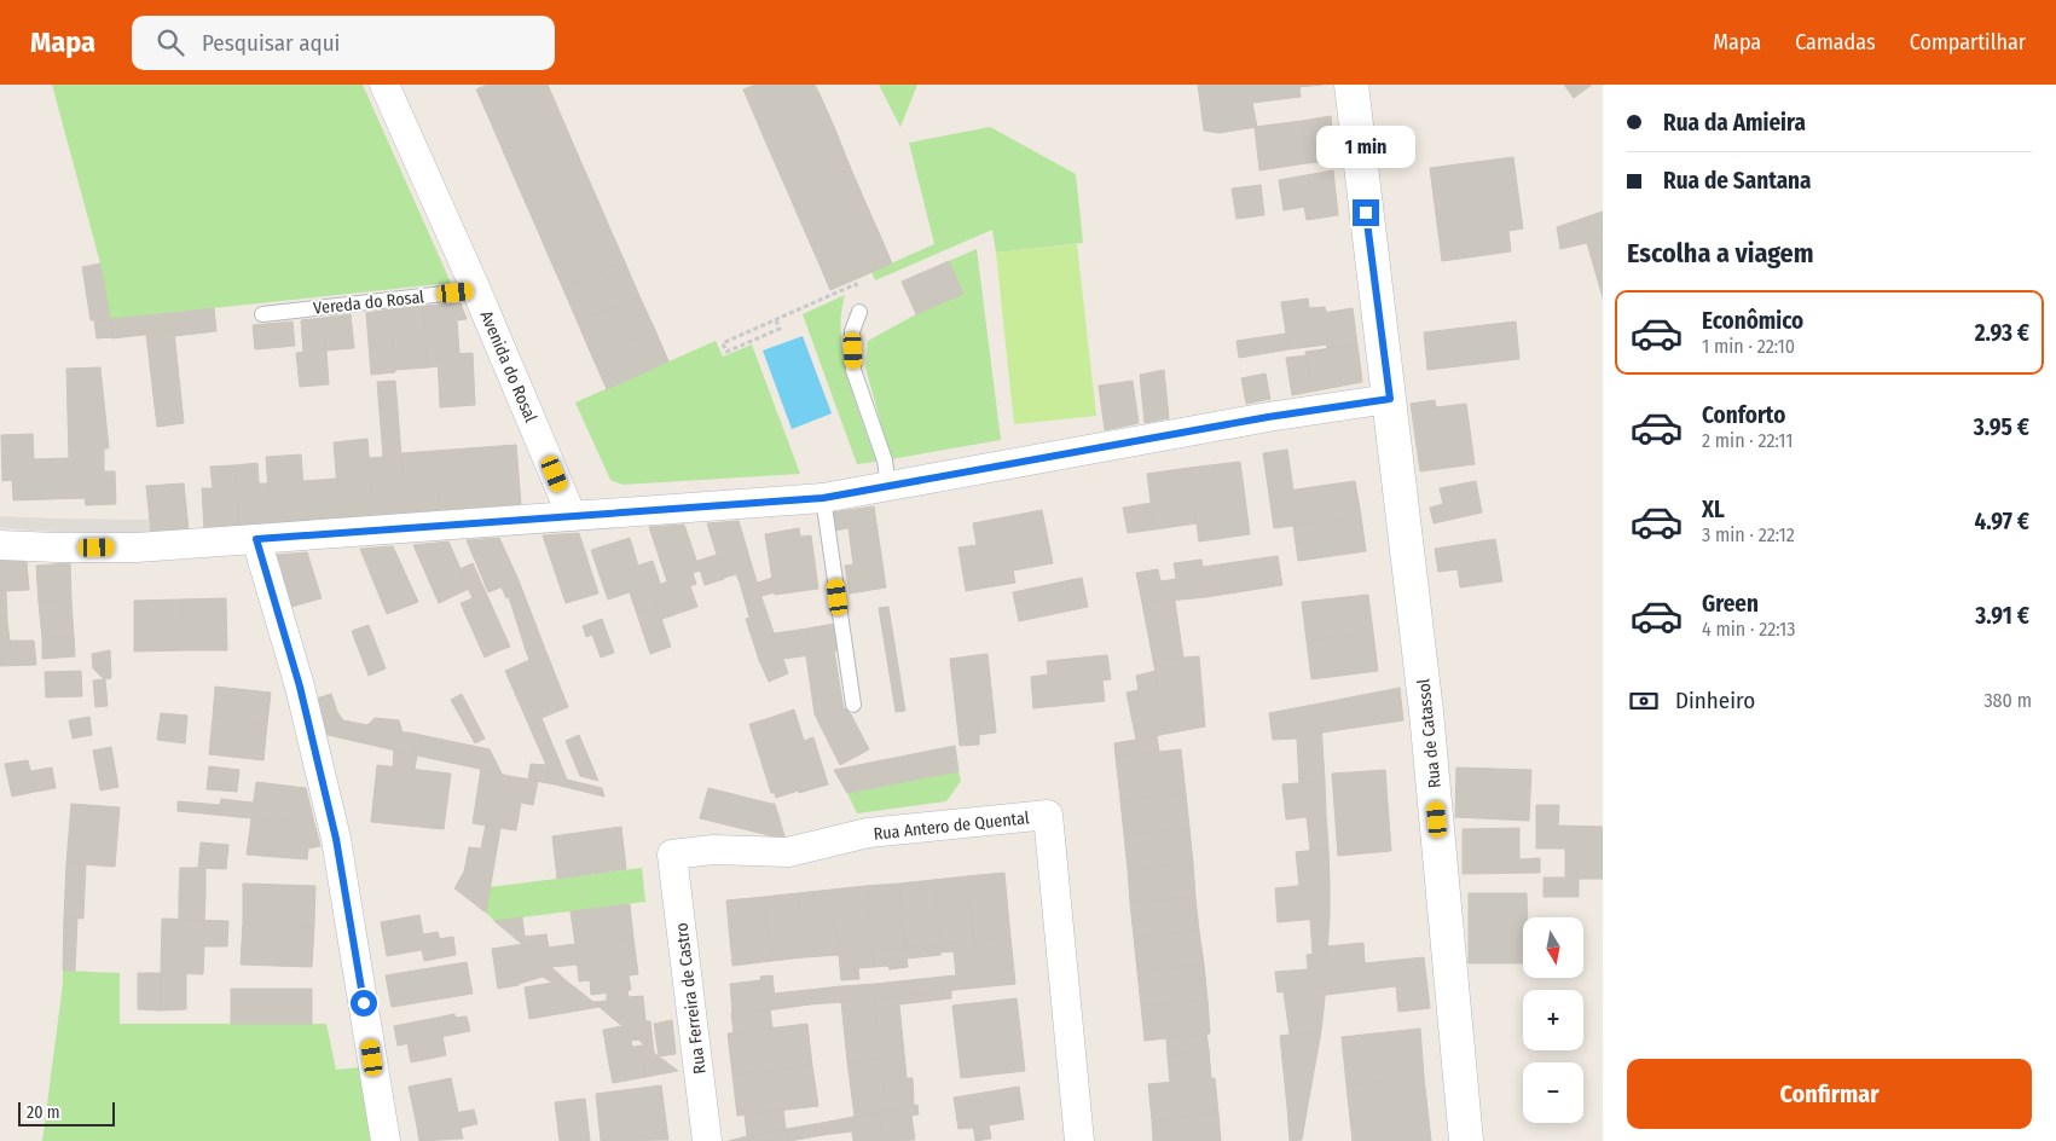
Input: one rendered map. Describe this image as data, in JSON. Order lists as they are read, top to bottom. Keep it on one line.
{"streets":{"main road":["Rua de Catassol"],"street":["Avenida do Rosal","Rua Antero de Quental","Rua Ferreira de Castro"],"lane":["Vereda do Rosal"]},"crossings":[["Vereda do Rosal","Avenida do Rosal"],["Rua Antero de Quental","Rua Ferreira de Castro"]],"scale_bar":"20 m","north":"bottom","page":{"header":"Mapa","search":"Pesquisar aqui","nav":["Mapa","Camadas","Compartilhar"],"banner":["Rua da Amieira","Rua de Santana"],"bubble":"1 min","heading":"Escolha a viagem","list":[{"name":"Econômico","note":"1 min · 22:10","value":"2.93 €"},{"name":"Conforto","note":"2 min · 22:11","value":"3.95 €"},{"name":"XL","note":"3 min · 22:12","value":"4.97 €"},{"name":"Green","note":"4 min · 22:13","value":"3.91 €"}],"pay":["Dinheiro","380 m"],"map_buttons":["+","−"],"buttons":"Confirmar","scale":"20 m"}}
